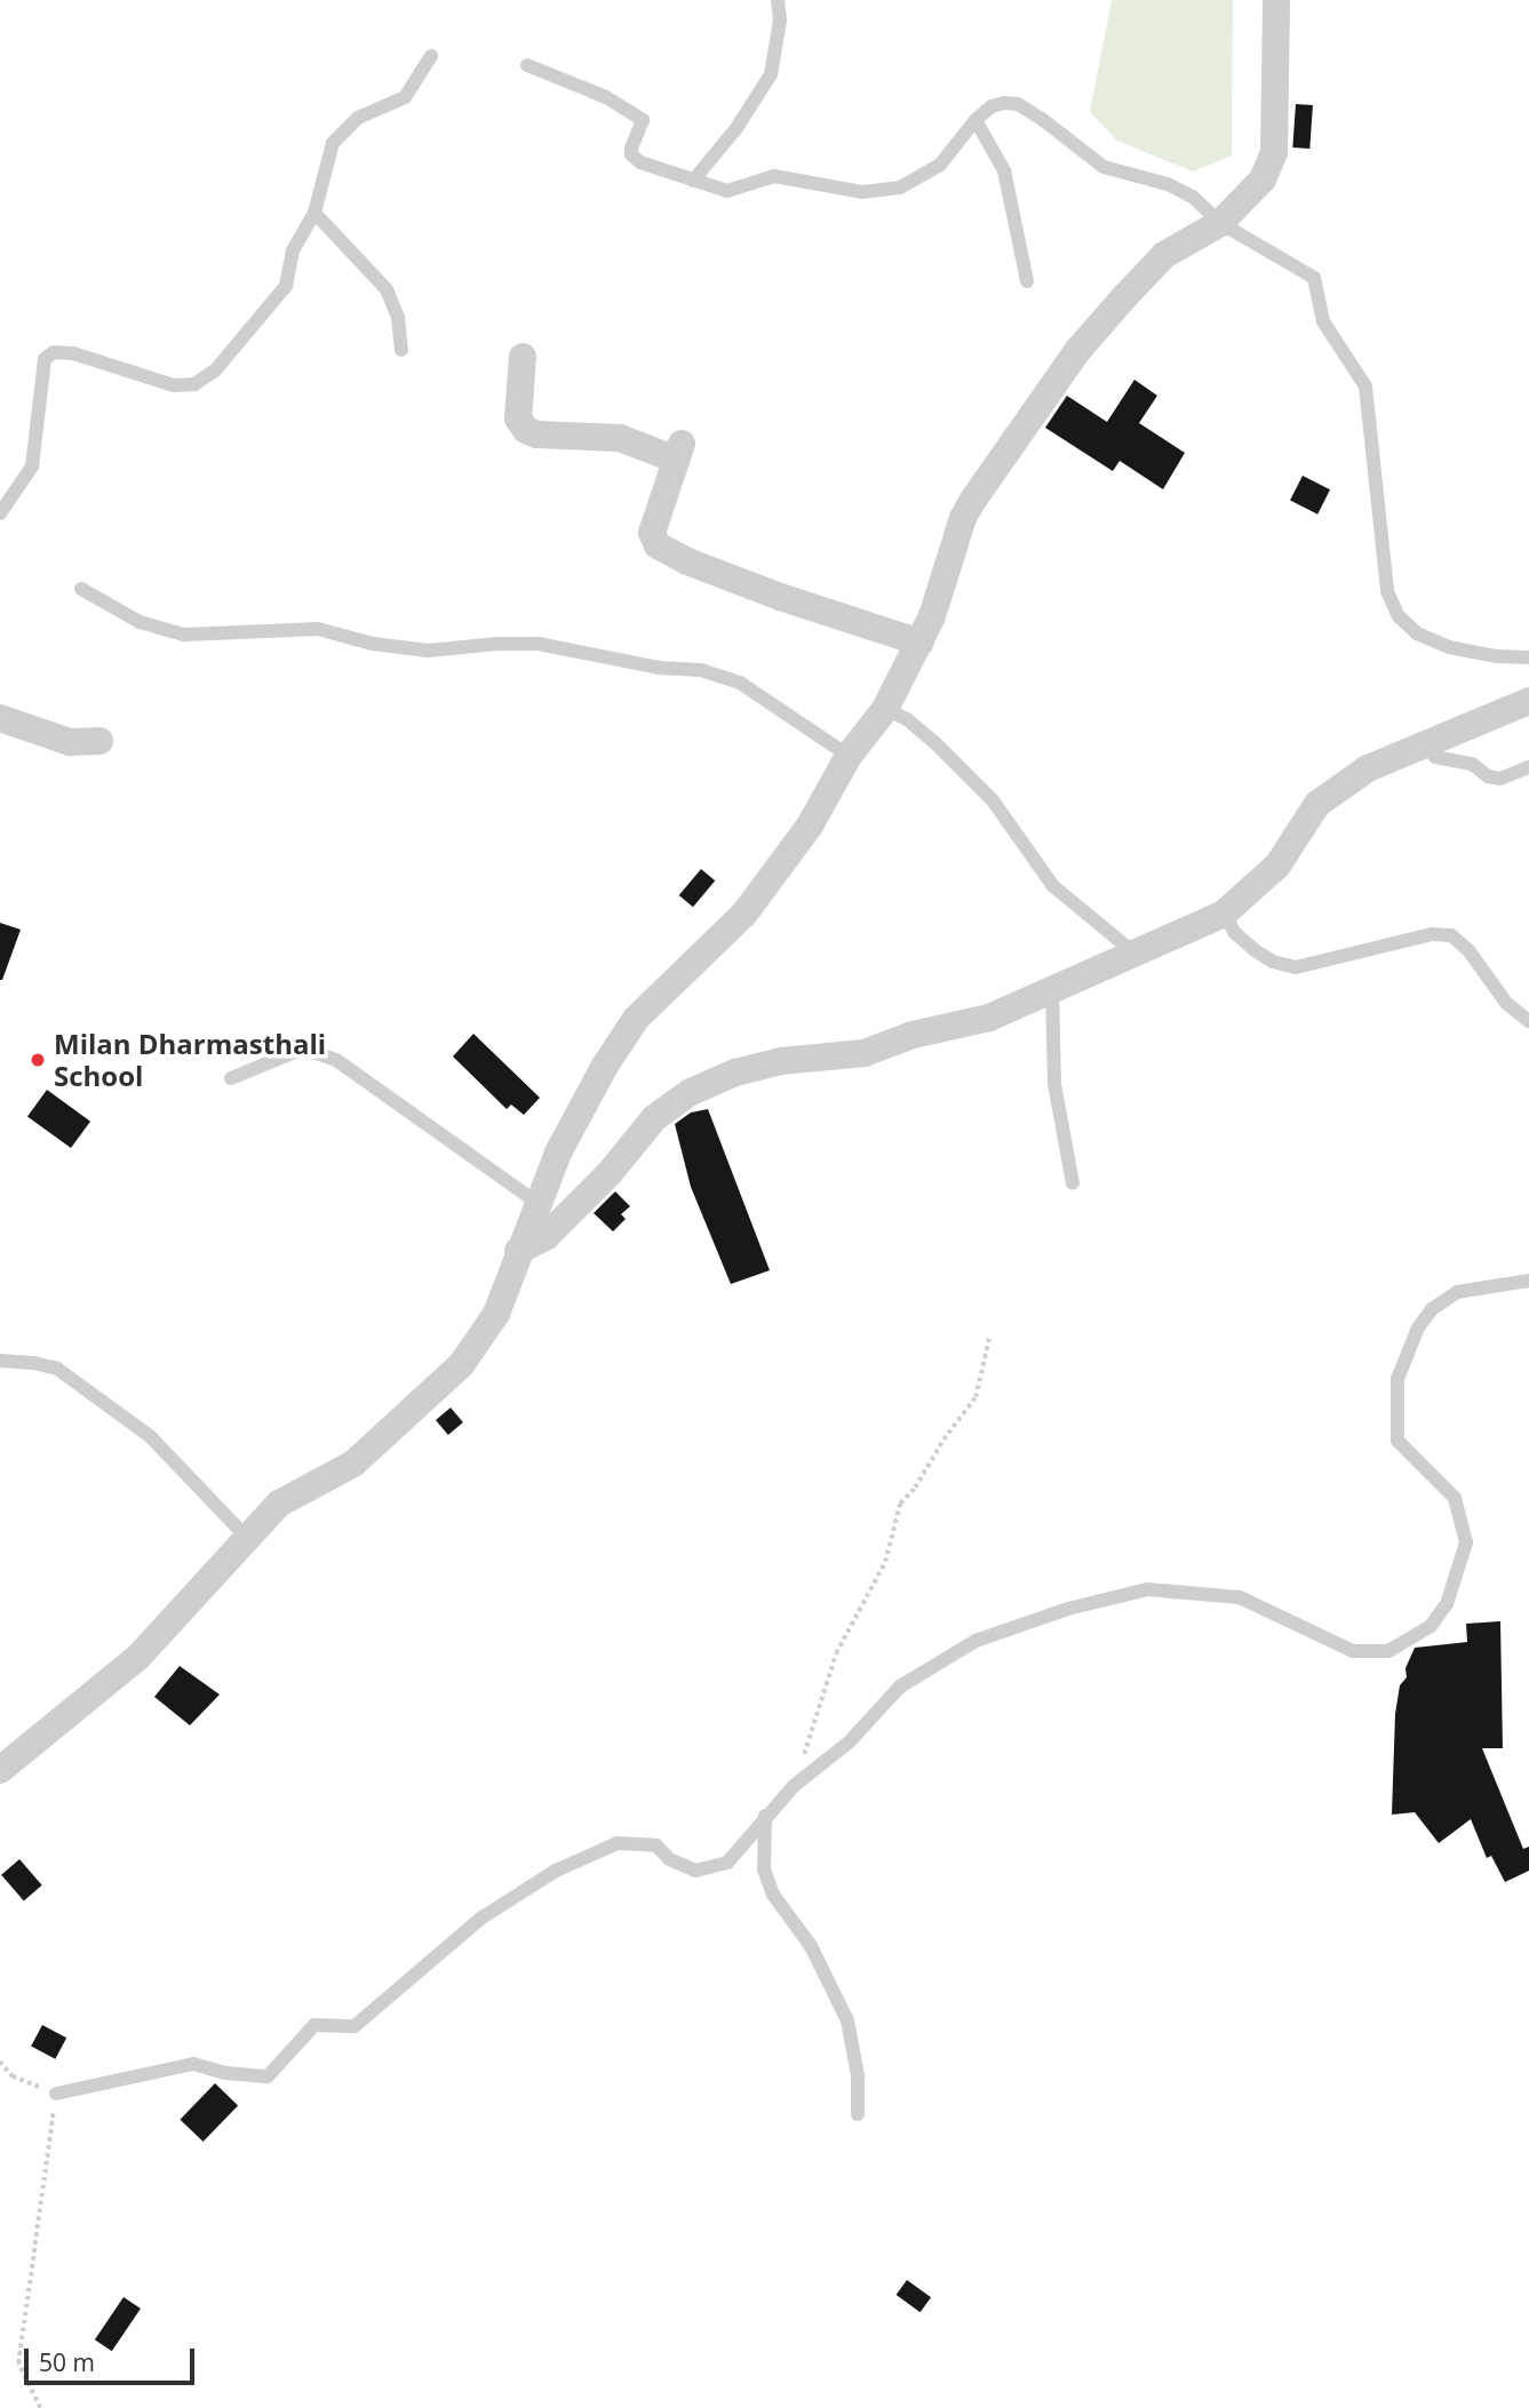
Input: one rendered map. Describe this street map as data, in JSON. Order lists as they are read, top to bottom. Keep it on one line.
{"places":["Milan Dharmasthali School"],"scale_bar":"50 m"}
